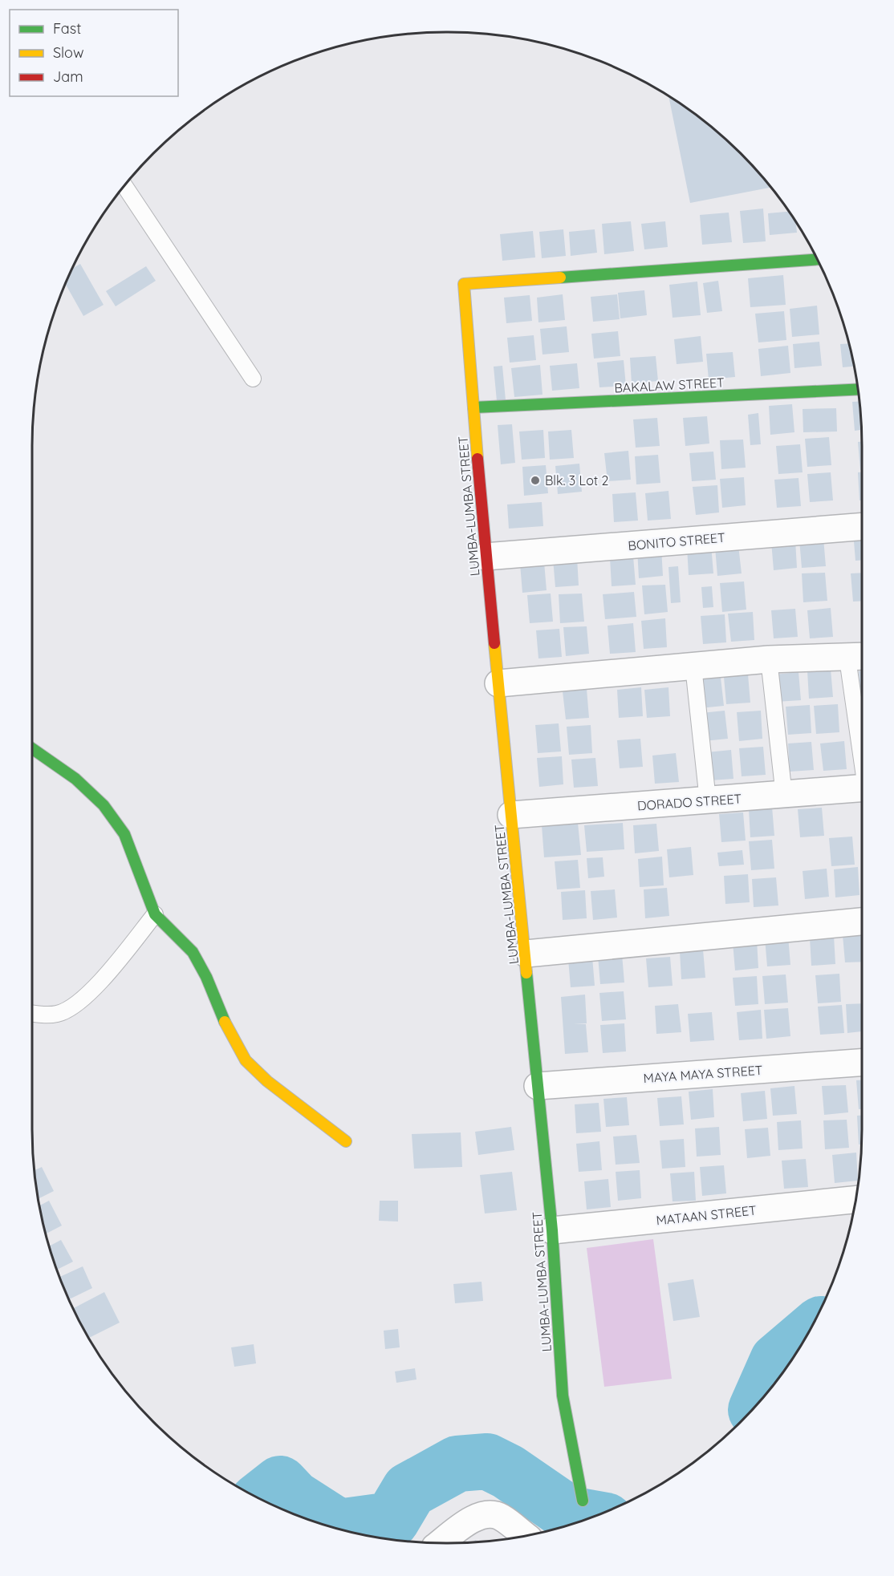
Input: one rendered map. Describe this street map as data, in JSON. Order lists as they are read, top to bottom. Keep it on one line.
{"streets":{"street":["BAKALAW STREET","LUMBA-LUMBA STREET","BONITO STREET","DORADO STREET","MAYA MAYA STREET","MATAAN STREET"]},"crossings":[["BAKALAW STREET","LUMBA-LUMBA STREET"],["LUMBA-LUMBA STREET","BONITO STREET"],["LUMBA-LUMBA STREET","DORADO STREET"],["LUMBA-LUMBA STREET","MAYA MAYA STREET"],["LUMBA-LUMBA STREET","MATAAN STREET"]],"places":["Blk. 3 Lot 2"],"legend":["Fast","Slow","Jam"]}
